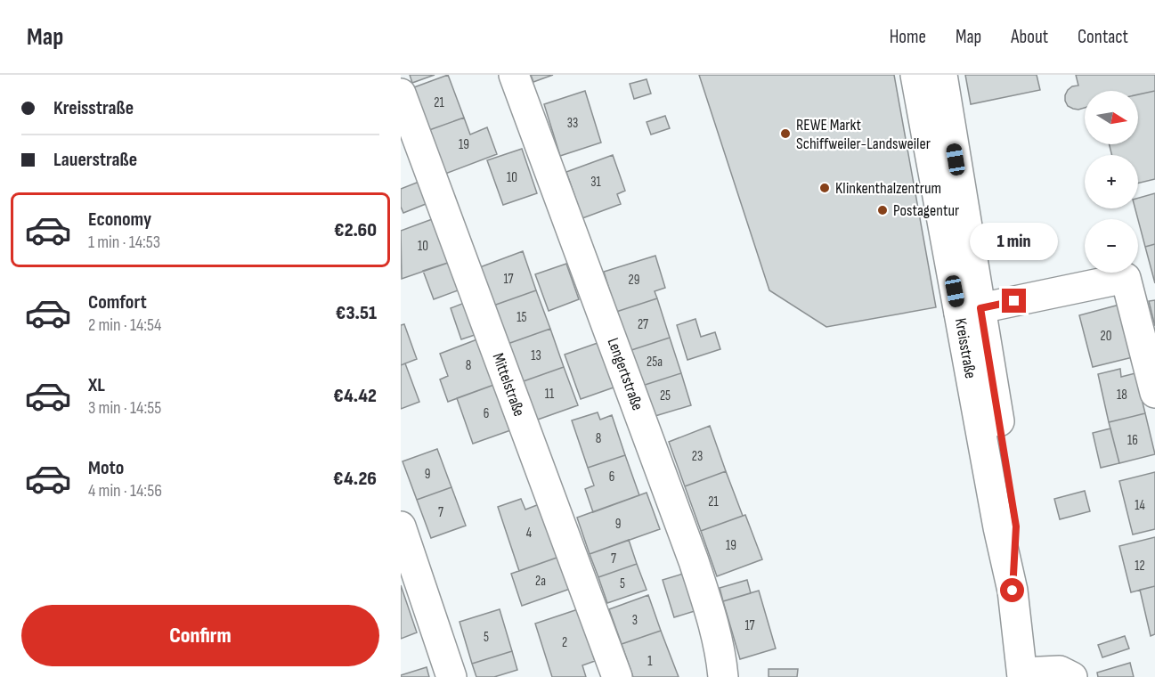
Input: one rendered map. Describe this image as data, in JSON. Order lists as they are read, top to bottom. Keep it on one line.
{"streets":{"street":["Kreisstraße","Lengertstraße","Mittelstraße"]},"places":["REWE Markt Schiffweiler-Landsweiler","Klinkenthalzentrum","Postagentur"],"house_numbers":["21","33","19","10","31","10","17","29","15","27","20","13","25a","8","11","18","25","6","8","16","23","9","6","21","14","7","9","4","19","7","12","2a","5","3","17","5","2","1"],"north":"right","page":{"header":"Map","nav":["Home","Map","About","Contact"],"banner":["Kreisstraße","Lauerstraße"],"map_buttons":["+","−"],"list":[{"name":"Economy","note":"1 min · 14:53","value":"€2.60"},{"name":"Comfort","note":"2 min · 14:54","value":"€3.51"},{"name":"XL","note":"3 min · 14:55","value":"€4.42"},{"name":"Moto","note":"4 min · 14:56","value":"€4.26"}],"bubble":"1 min","buttons":"Confirm"}}
